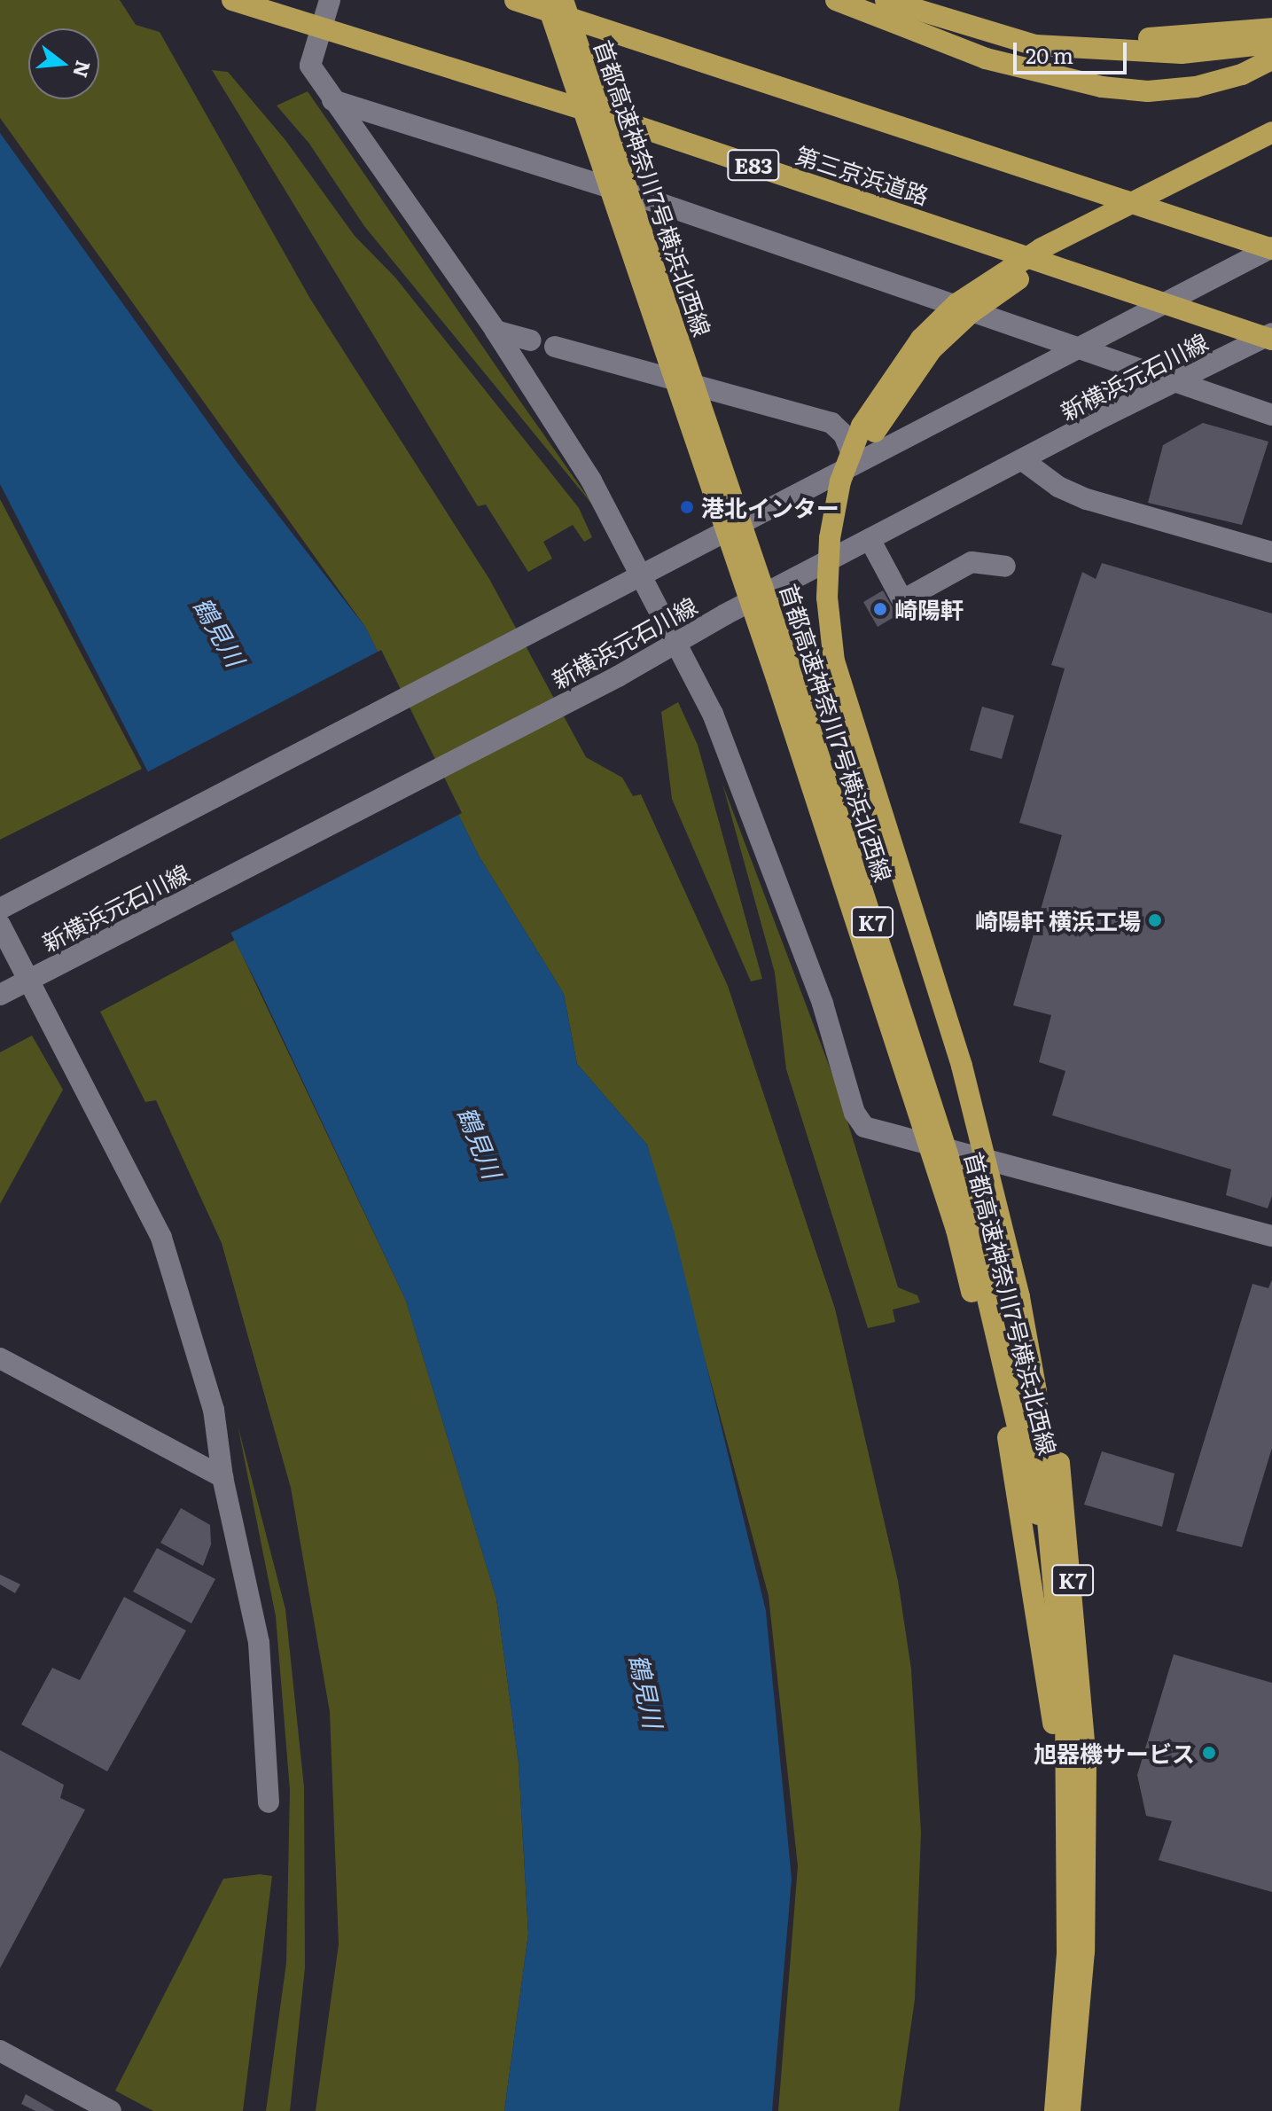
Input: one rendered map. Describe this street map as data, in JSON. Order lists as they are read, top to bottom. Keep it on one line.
{"streets":{"highway":["E83","第三京浜道路","首都高速神奈川7号横浜北西線","K7"],"street":["新横浜元石川線"]},"crossings":[["首都高速神奈川7号横浜北西線","K7"]],"water":["鶴見川"],"places":["港北インター","崎陽軒","崎陽軒 横浜工場","旭器機サービス"],"scale_bar":"20 m","north":"right"}
